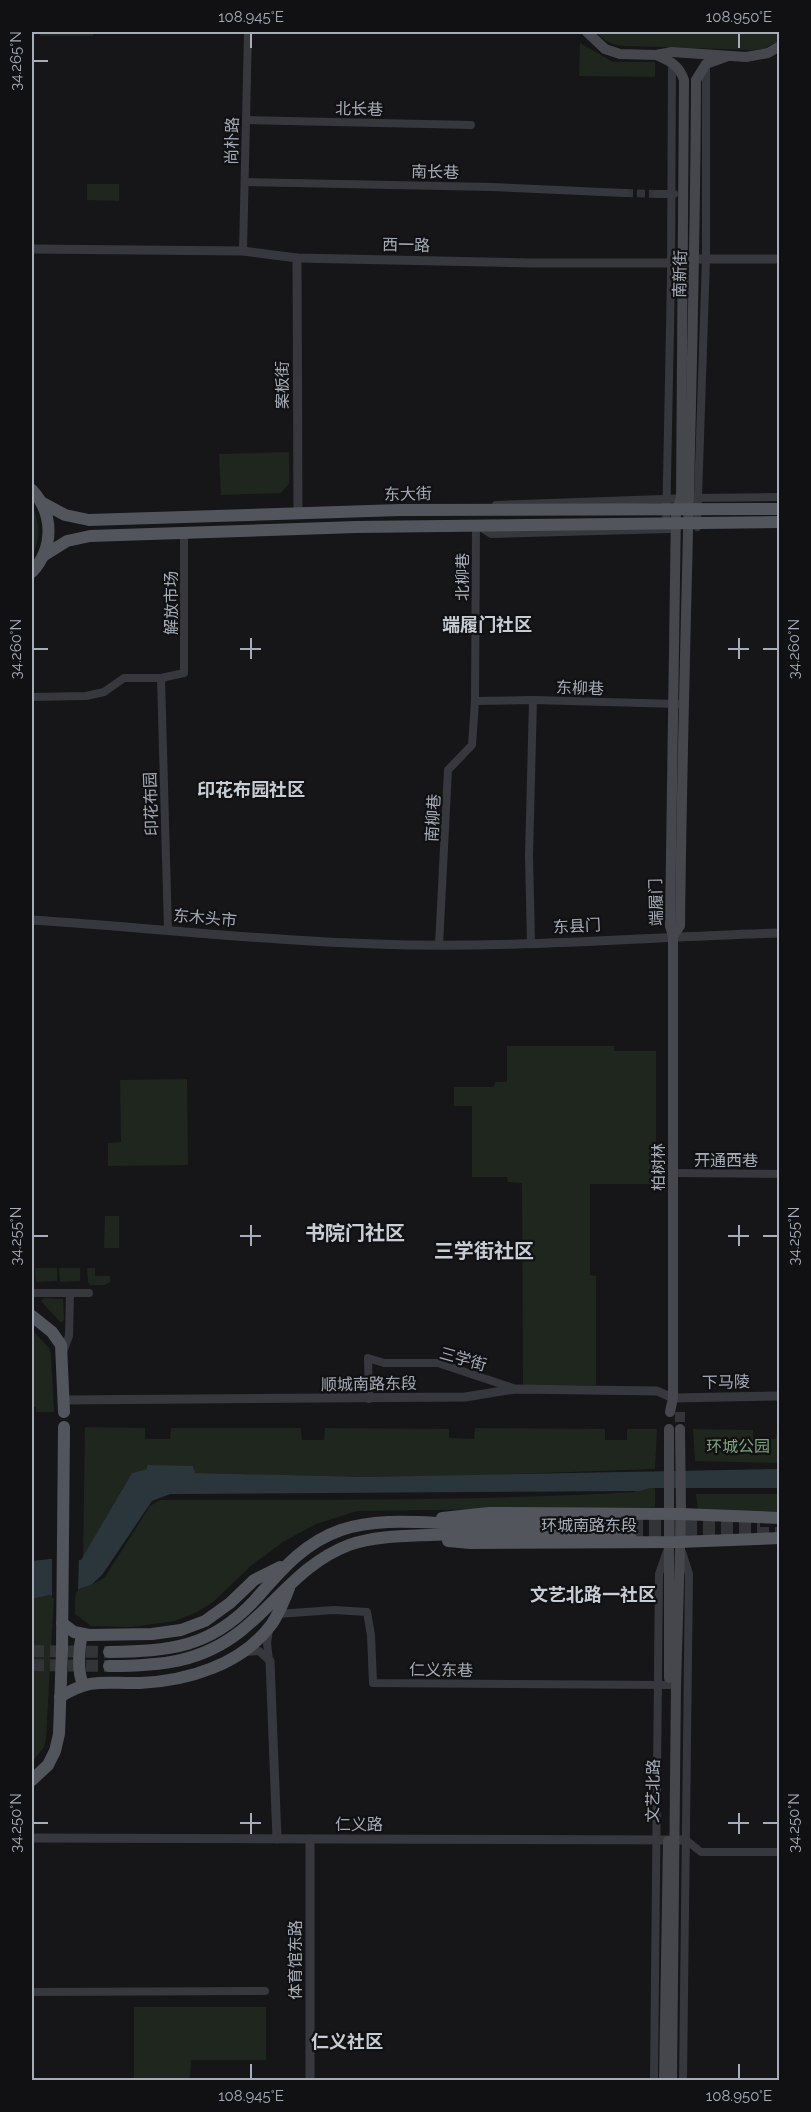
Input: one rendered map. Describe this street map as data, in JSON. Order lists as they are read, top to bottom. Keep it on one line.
{"streets":{"main road":["南新街","东大街","端履门","柏树林","环城南路东段","文艺北路"],"street":["北长巷","尚朴路","南长巷","西一路","案板街","北柳巷","解放市场","东柳巷","印花布园","南柳巷","东木头市","东县门","开通西巷","三学街","下马陵","顺城南路东段","仁义东巷","仁义路","体育馆东路"]},"crossings":[["北长巷","尚朴路"],["尚朴路","南长巷"],["尚朴路","西一路"],["西一路","南新街"],["西一路","案板街"],["南新街","东大街"],["南新街","端履门"],["案板街","东大街"],["东大街","北柳巷"],["东大街","解放市场"],["东大街","端履门"],["北柳巷","东柳巷"],["北柳巷","南柳巷"],["解放市场","印花布园"],["东柳巷","南柳巷"],["东柳巷","端履门"],["印花布园","东木头市"],["南柳巷","东县门"],["端履门","东县门"],["端履门","柏树林"],["东木头市","东县门"],["东县门","柏树林"],["开通西巷","柏树林"],["柏树林","下马陵"],["柏树林","顺城南路东段"],["三学街","顺城南路东段"],["下马陵","顺城南路东段"],["环城南路东段","文艺北路"],["仁义东巷","文艺北路"],["文艺北路","仁义路"],["仁义路","体育馆东路"]],"districts":["端履门社区","印花布园社区","书院门社区","三学街社区","文艺北路一社区","仁义社区"],"parks":["环城公园"],"coordinates":["108.945°E","108.950°E","34.265°N","34.260°N","34.255°N","34.250°N"]}
